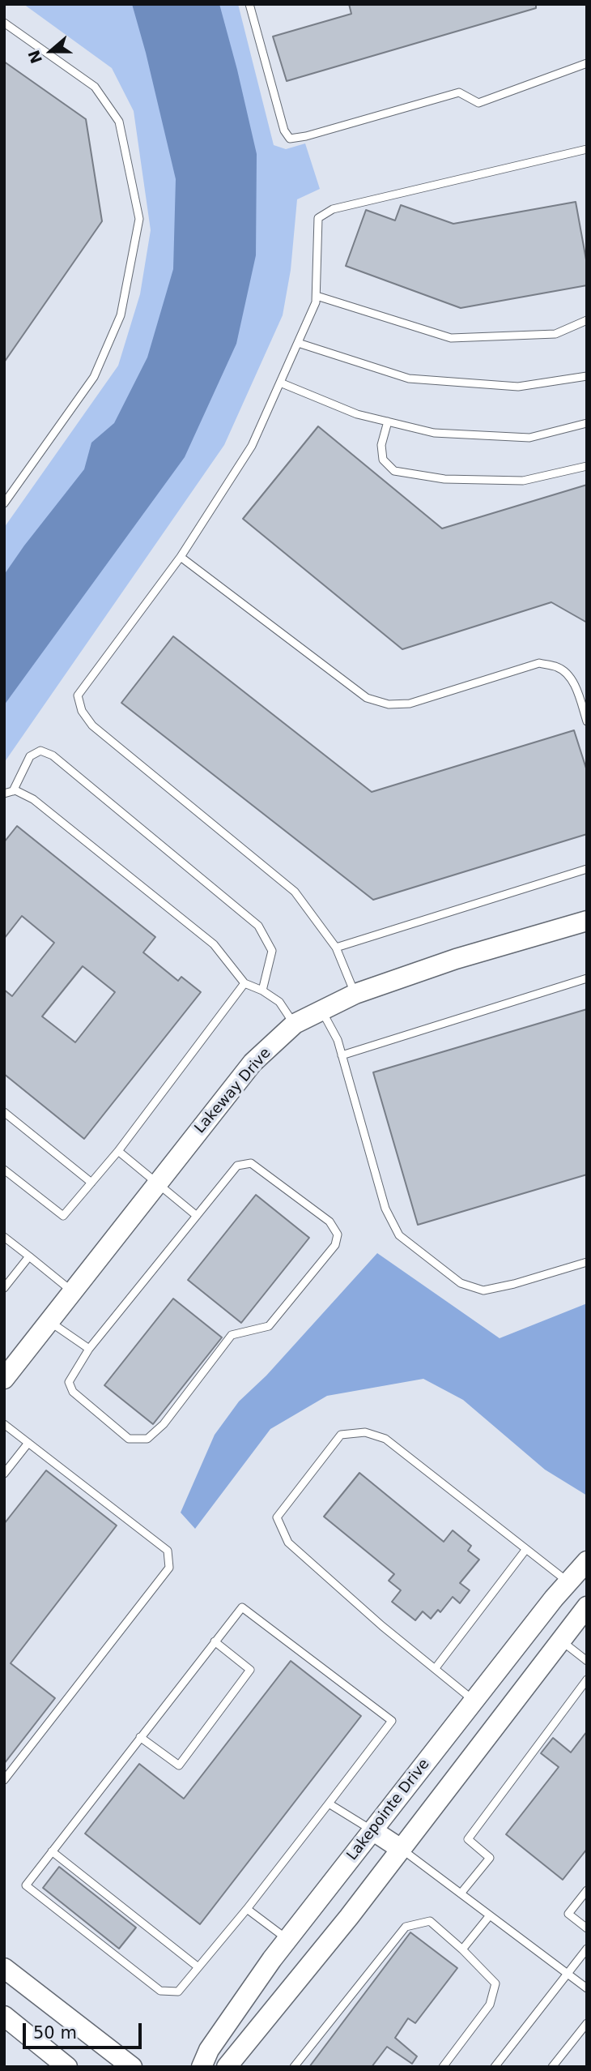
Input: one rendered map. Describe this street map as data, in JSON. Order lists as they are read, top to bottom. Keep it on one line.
{"streets":{"main road":["Lakeway Drive","Lakepointe Drive"]},"scale_bar":"50 m","north":"left"}
